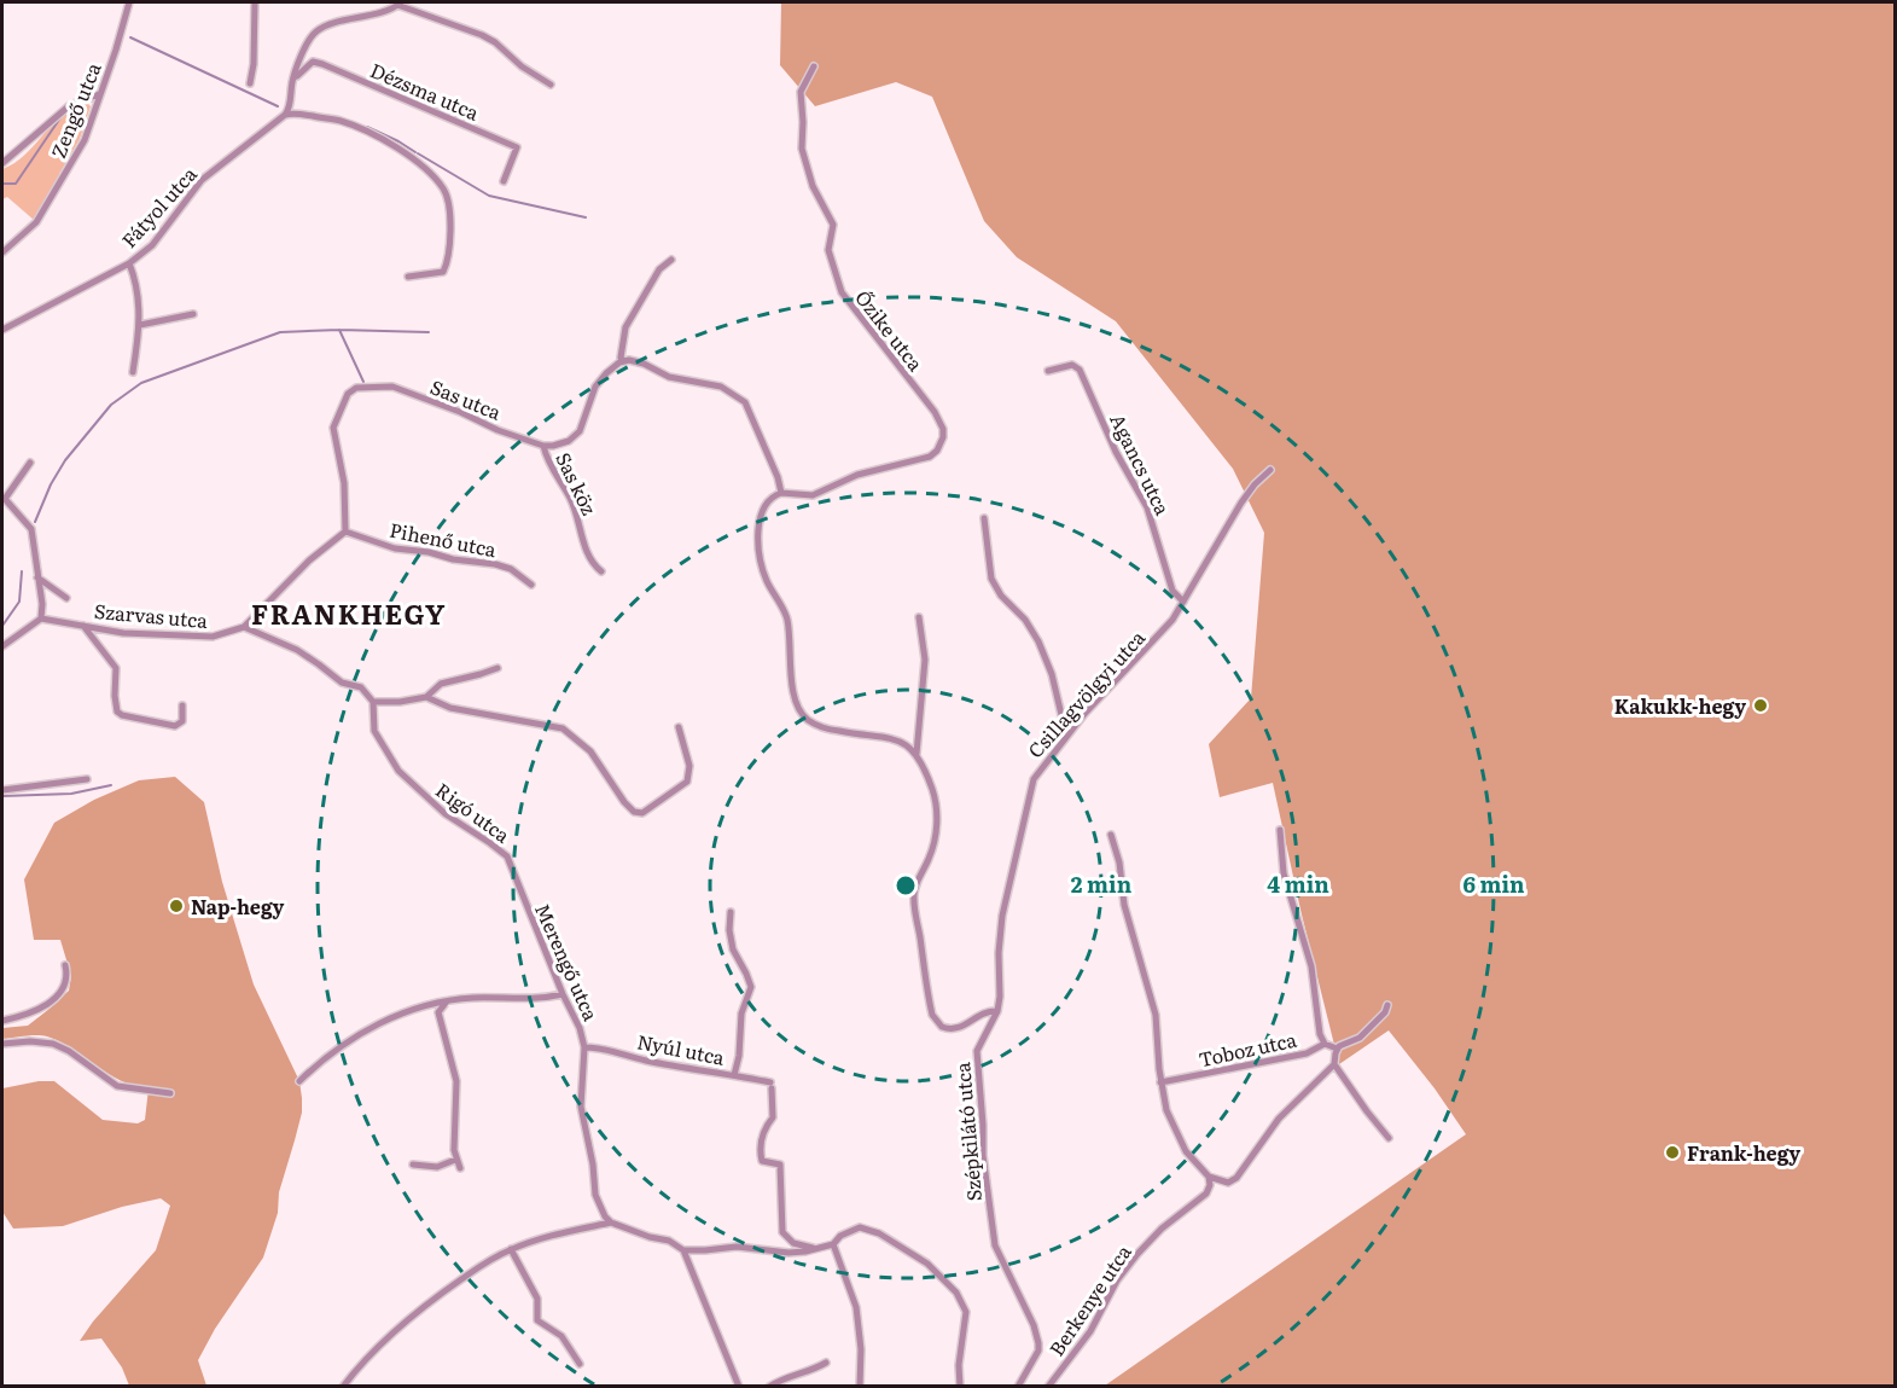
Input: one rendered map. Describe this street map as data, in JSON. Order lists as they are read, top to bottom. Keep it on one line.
{"streets":{"street":["Dézsma utca","Zengő utca","Fátyol utca","Őzike utca","Sas utca","Agancs utca","Sas köz","Pihenő utca","Szarvas utca","Csillagvölgyi utca","Rigó utca","Merengő utca","Nyúl utca","Toboz utca","Szépkilátó utca","Berkenye utca"]},"crossings":[["Sas utca","Sas köz"],["Sas utca","Pihenő utca"],["Agancs utca","Csillagvölgyi utca"],["Csillagvölgyi utca","Szépkilátó utca"],["Rigó utca","Merengő utca"],["Merengő utca","Nyúl utca"]],"districts":["FRANKHEGY"],"places":["Kakukk-hegy","Nap-hegy","Frank-hegy"],"rings":["2 min","4 min","6 min"]}
